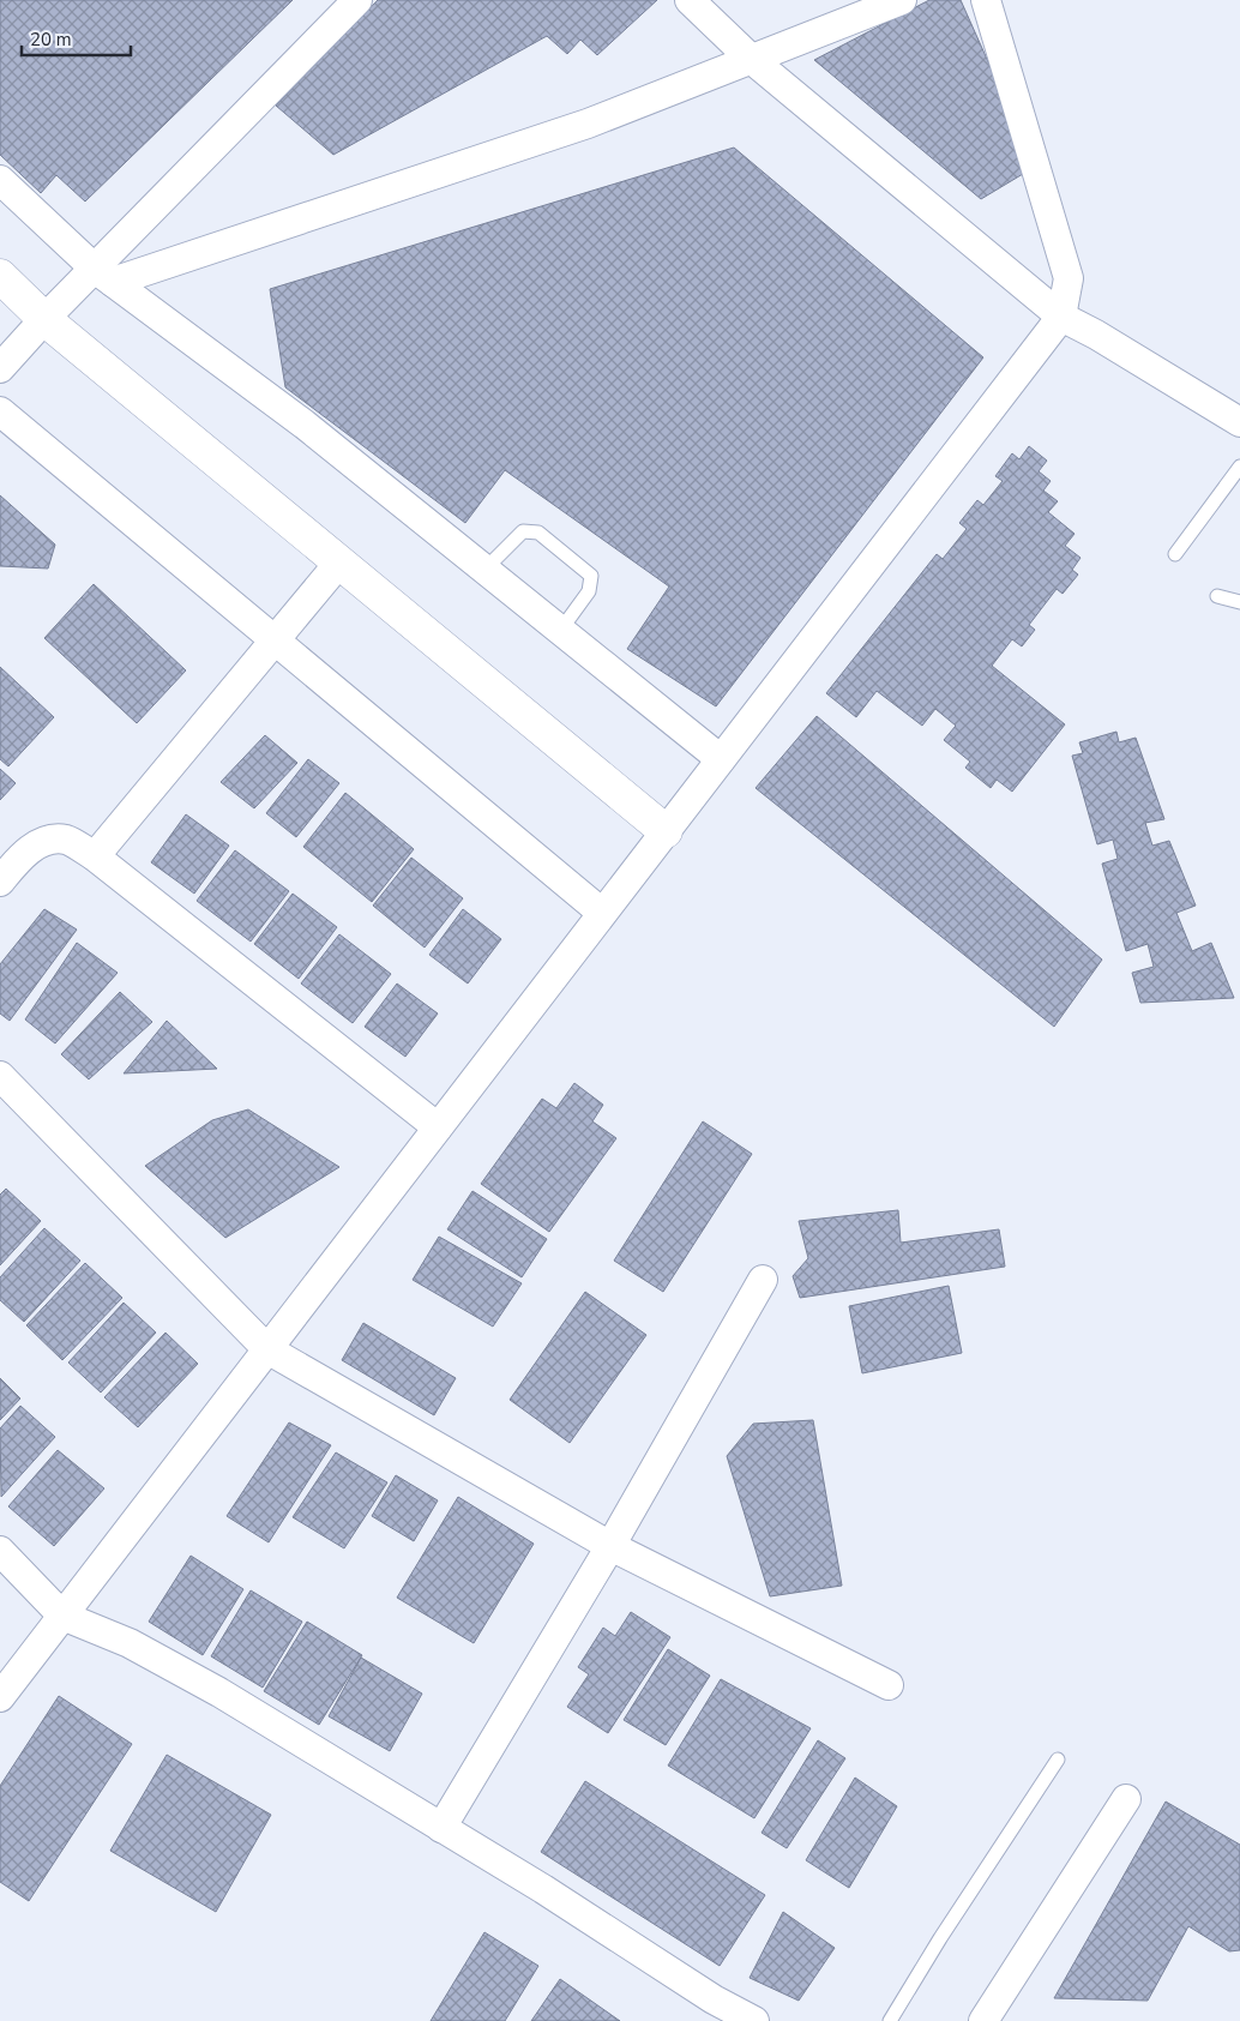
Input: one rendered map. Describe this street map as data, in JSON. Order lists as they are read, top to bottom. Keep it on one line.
{"scale_bar":"20 m"}
